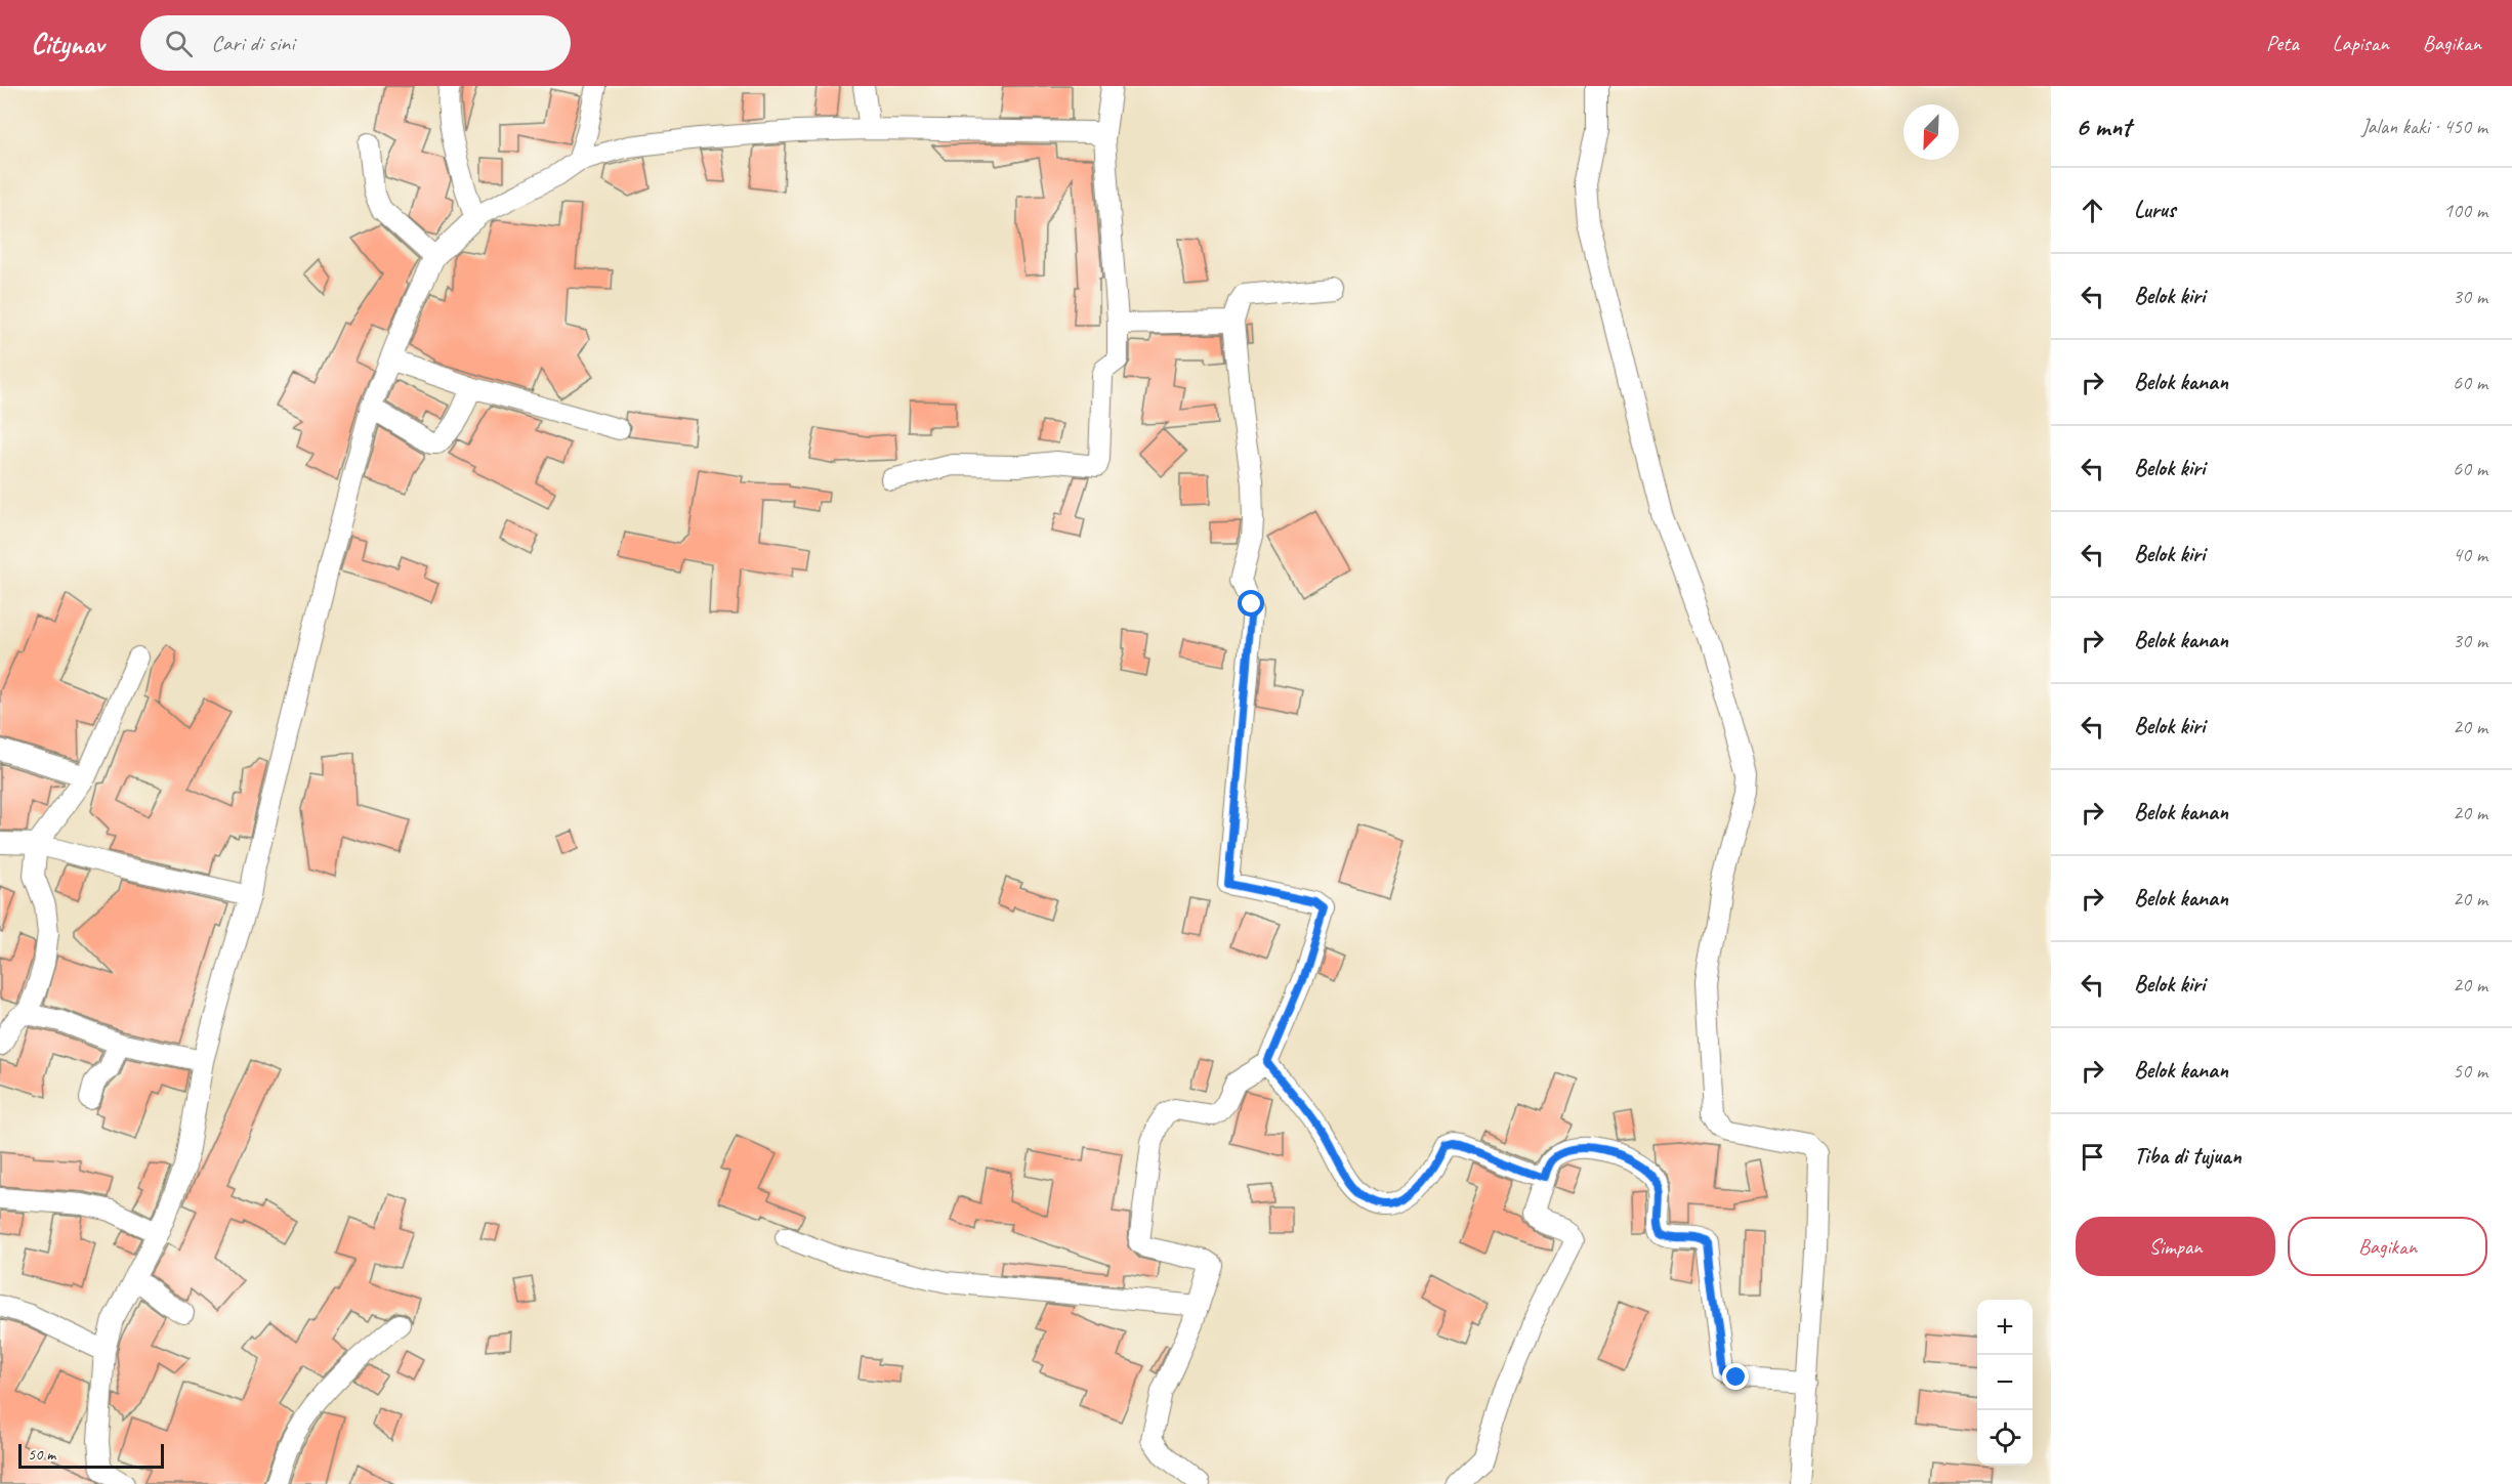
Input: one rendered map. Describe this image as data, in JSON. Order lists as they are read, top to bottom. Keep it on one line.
{"scale_bar":"50 m","north":"bottom left","page":{"header":"Citynav","search":"Cari di sini","nav":["Peta","Lapisan","Bagikan"],"heading":["6 mnt","Jalan kaki · 450 m"],"list":[["Lurus","100 m"],["Belok kiri","30 m"],["Belok kanan","60 m"],["Belok kiri","60 m"],["Belok kiri","40 m"],["Belok kanan","30 m"],["Belok kiri","20 m"],["Belok kanan","20 m"],["Belok kanan","20 m"],["Belok kiri","20 m"],["Belok kanan","50 m"],"Tiba di tujuan"],"buttons":["Simpan","Bagikan"],"map_buttons":["+","−"],"scale":"50 m"}}
